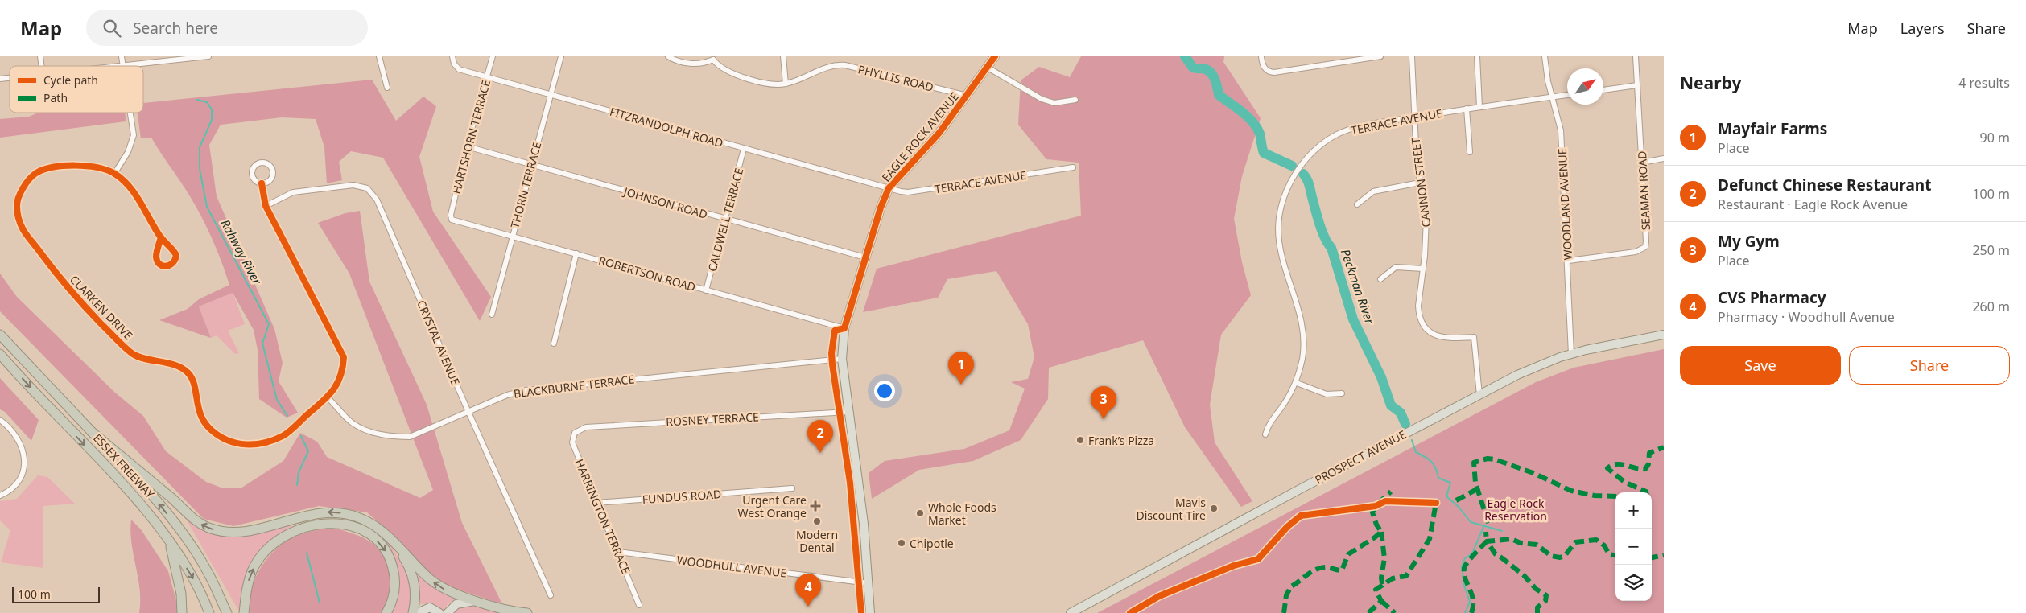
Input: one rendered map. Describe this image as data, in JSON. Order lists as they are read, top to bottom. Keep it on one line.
{"streets":{"highway":["ESSEX FREEWAY"],"main road":["EAGLE ROCK AVENUE","PROSPECT AVENUE"],"street":["PHYLLIS ROAD","TERRACE AVENUE","FITZRANDOLPH ROAD","HARTSHORN TERRACE","CANNON STREET","THORN TERRACE","SEAMAN ROAD","JOHNSON ROAD","WOODLAND AVENUE","CALDWELL TERRACE","ROBERTSON ROAD","CLARKEN DRIVE","CRYSTAL AVENUE","BLACKBURNE TERRACE","ROSNEY TERRACE","FUNDUS ROAD","HARRINGTON TERRACE","WOODHULL AVENUE"]},"crossings":[["PHYLLIS ROAD","EAGLE ROCK AVENUE"],["TERRACE AVENUE","FITZRANDOLPH ROAD"],["TERRACE AVENUE","EAGLE ROCK AVENUE"],["TERRACE AVENUE","CANNON STREET"],["TERRACE AVENUE","WOODLAND AVENUE"],["FITZRANDOLPH ROAD","HARTSHORN TERRACE"],["FITZRANDOLPH ROAD","EAGLE ROCK AVENUE"],["FITZRANDOLPH ROAD","THORN TERRACE"],["FITZRANDOLPH ROAD","CALDWELL TERRACE"],["HARTSHORN TERRACE","JOHNSON ROAD"],["HARTSHORN TERRACE","ROBERTSON ROAD"],["EAGLE ROCK AVENUE","JOHNSON ROAD"],["EAGLE ROCK AVENUE","ROBERTSON ROAD"],["EAGLE ROCK AVENUE","BLACKBURNE TERRACE"],["EAGLE ROCK AVENUE","ROSNEY TERRACE"],["EAGLE ROCK AVENUE","WOODHULL AVENUE"],["CANNON STREET","PROSPECT AVENUE"],["THORN TERRACE","JOHNSON ROAD"],["THORN TERRACE","ROBERTSON ROAD"],["SEAMAN ROAD","WOODLAND AVENUE"],["JOHNSON ROAD","CALDWELL TERRACE"],["WOODLAND AVENUE","PROSPECT AVENUE"],["CALDWELL TERRACE","ROBERTSON ROAD"],["CLARKEN DRIVE","CRYSTAL AVENUE"],["CLARKEN DRIVE","BLACKBURNE TERRACE"],["CRYSTAL AVENUE","BLACKBURNE TERRACE"],["ROSNEY TERRACE","HARRINGTON TERRACE"],["FUNDUS ROAD","HARRINGTON TERRACE"],["HARRINGTON TERRACE","WOODHULL AVENUE"]],"water":["Rahway River","Peckman River"],"parks":["Eagle Rock Reservation"],"places":{"other":["Frank’s Pizza","Mavis Discount Tire","Whole Foods Market","Modern Dental","Chipotle"],"health":["Urgent Care West Orange"]},"legend":["Cycle path","Path"],"scale_bar":"100 m","north":"top right","page":{"header":"Map","search":"Search here","nav":["Map","Layers","Share"],"heading":["Nearby","4 results"],"list":[{"mark":"1","name":"Mayfair Farms","note":"Place","value":"90 m"},{"mark":"2","name":"Defunct Chinese Restaurant","note":"Restaurant · Eagle Rock Avenue","value":"100 m"},{"mark":"3","name":"My Gym","note":"Place","value":"250 m"},{"mark":"4","name":"CVS Pharmacy","note":"Pharmacy · Woodhull Avenue","value":"260 m"}],"buttons":["Save","Share"],"pins":["1","3","2","4"],"map_buttons":["+","−"],"scale":"100 m"}}
